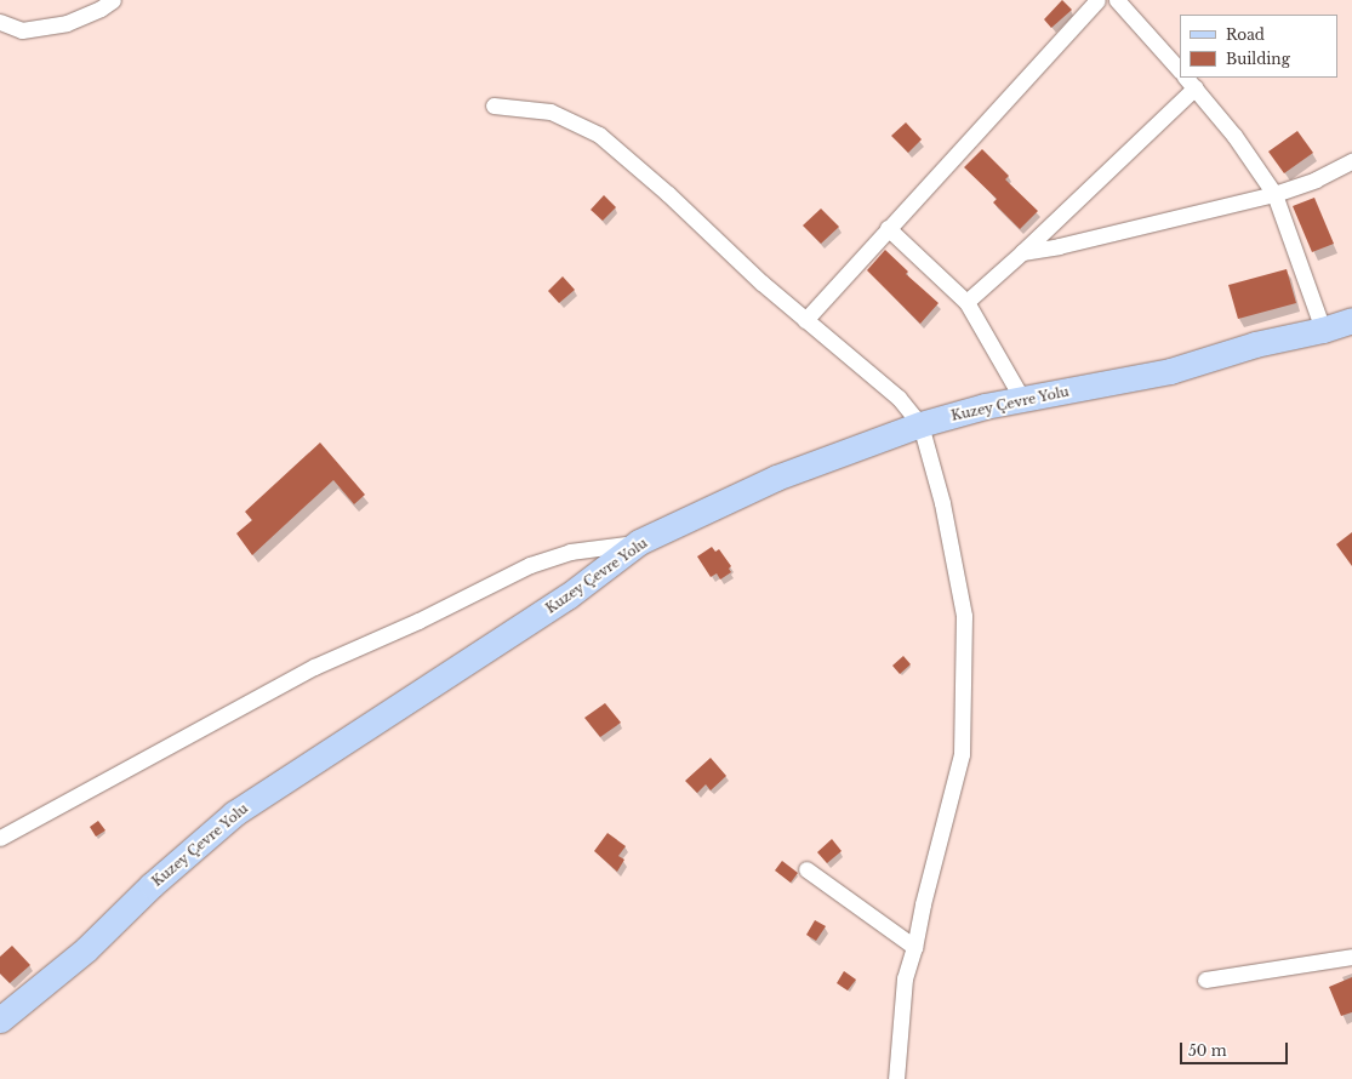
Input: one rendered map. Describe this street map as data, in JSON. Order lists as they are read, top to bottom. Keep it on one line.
{"streets":{"main road":["Kuzey Çevre Yolu"]},"legend":["Road","Building"],"scale_bar":"50 m"}
